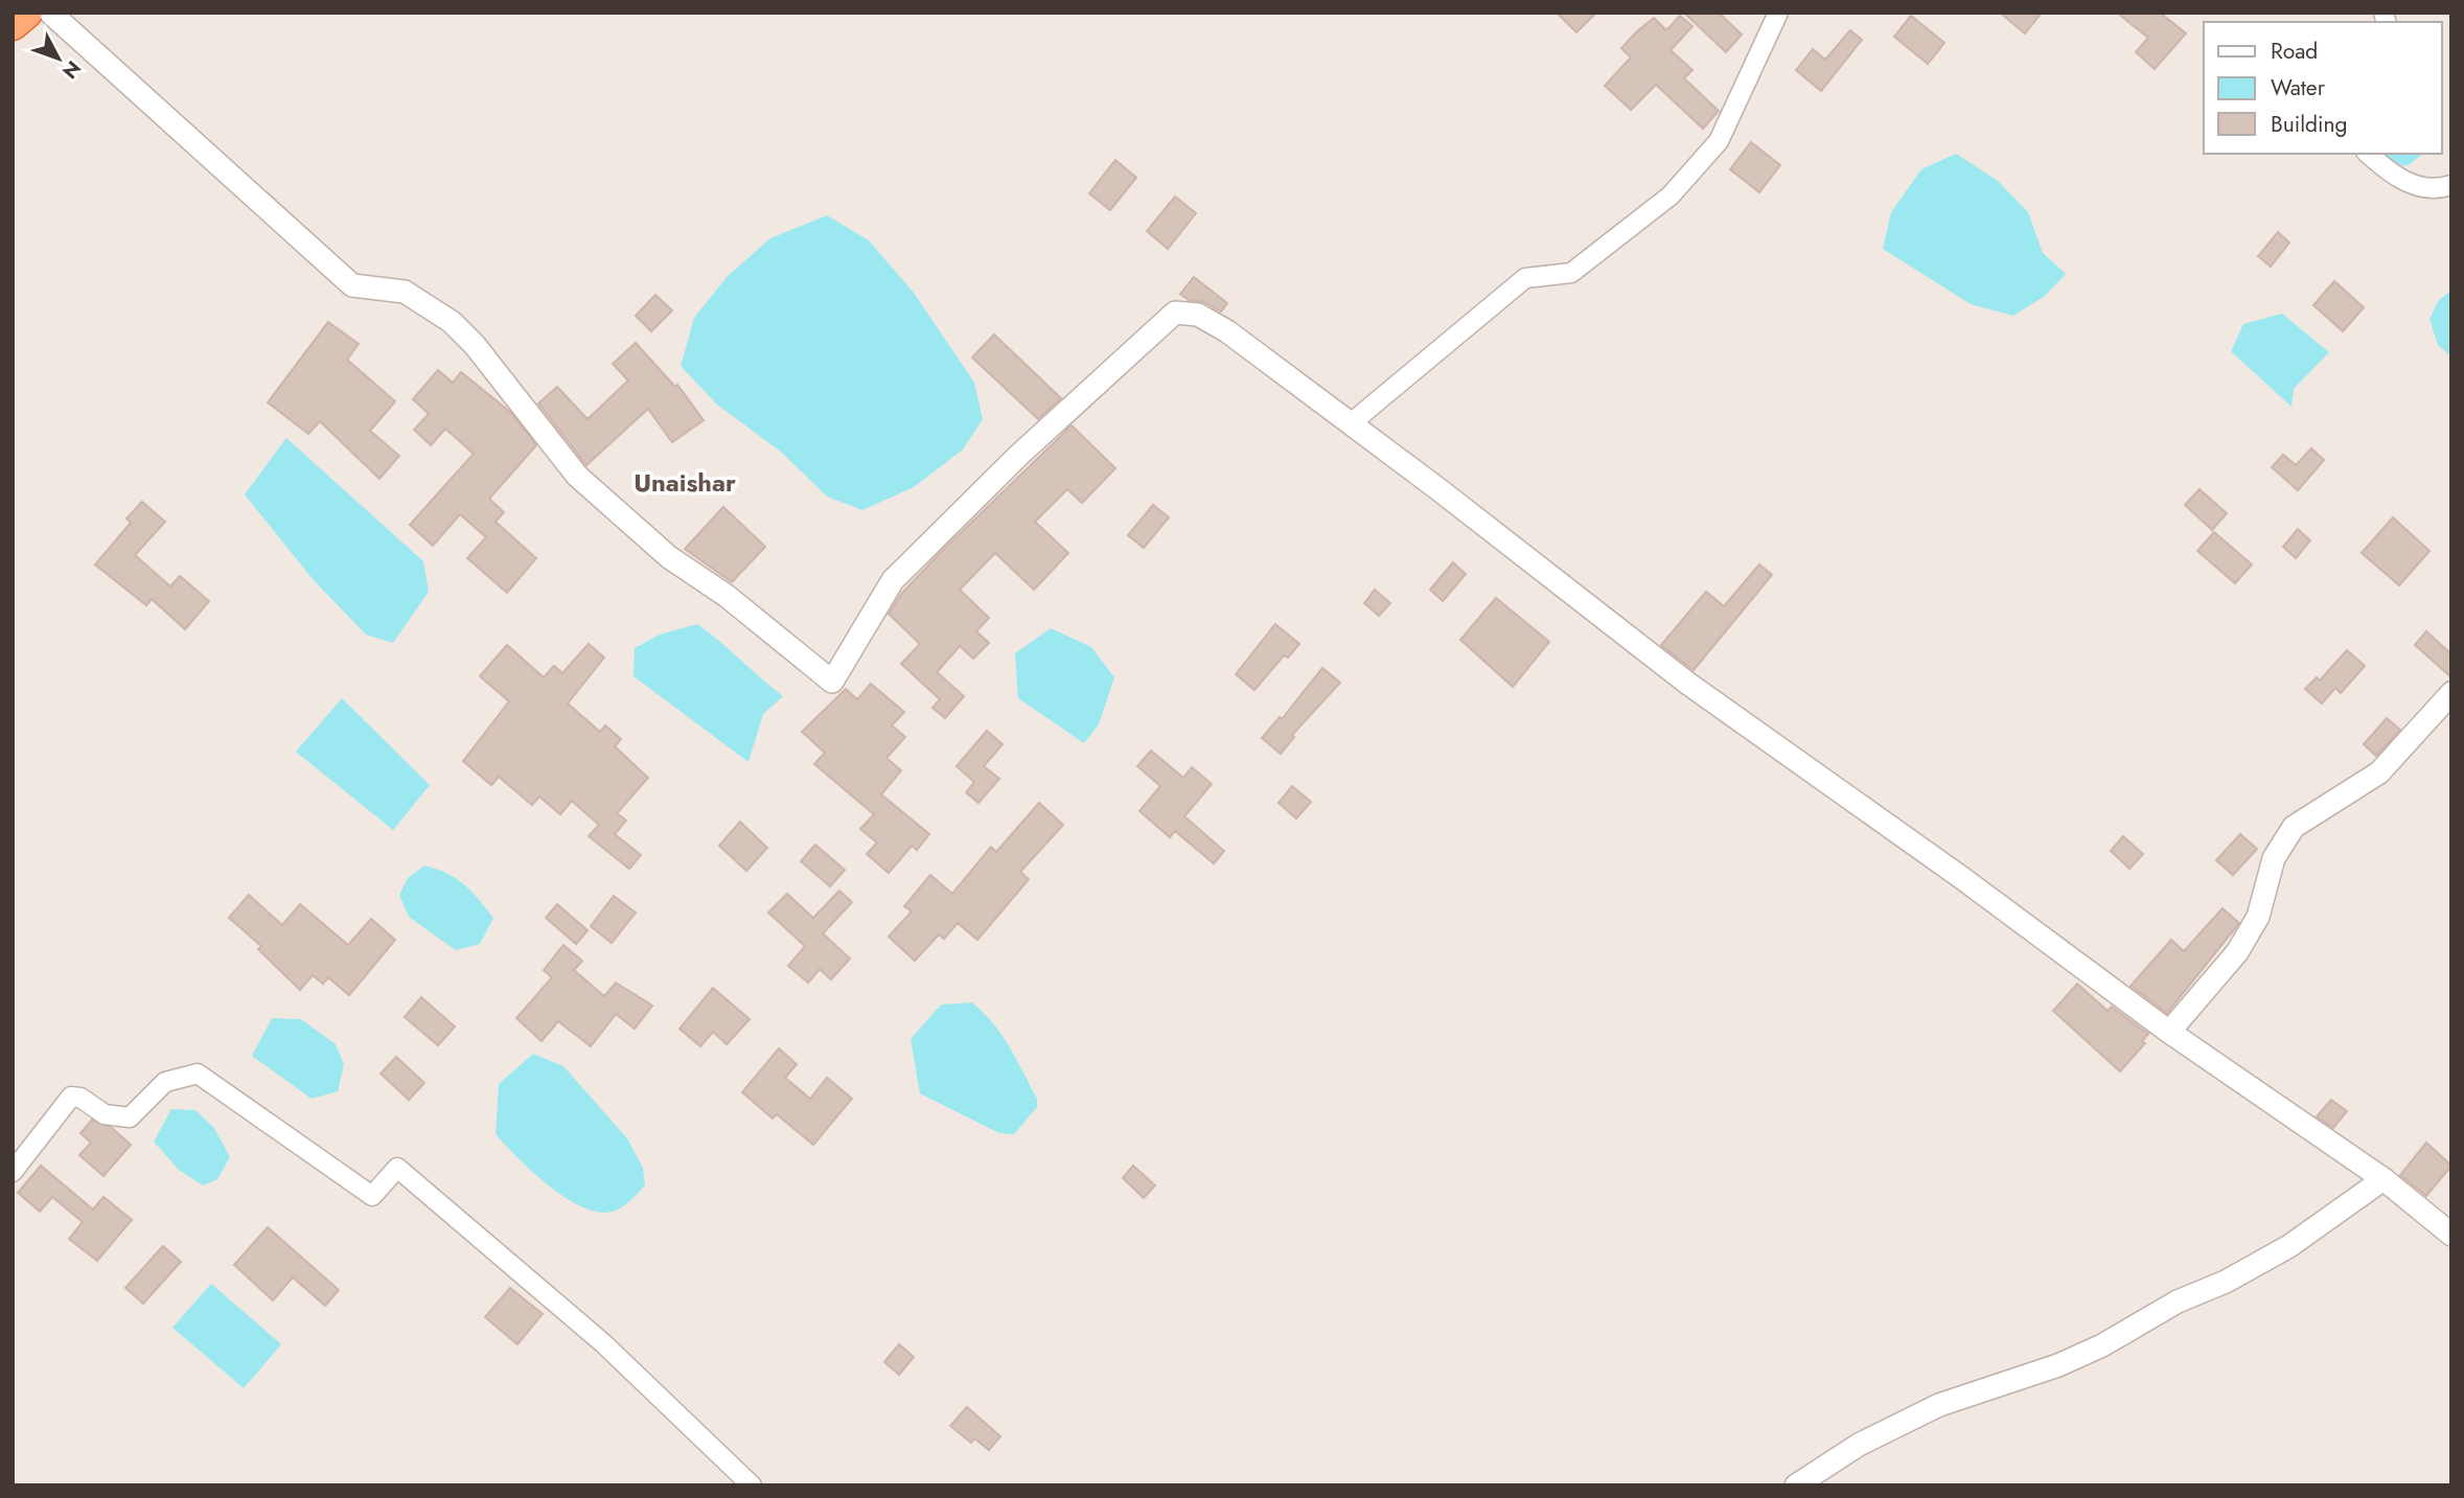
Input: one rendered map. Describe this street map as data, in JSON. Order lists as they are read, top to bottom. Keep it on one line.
{"districts":["Unaishar"],"legend":["Road","Water","Building"],"north":"bottom right"}
